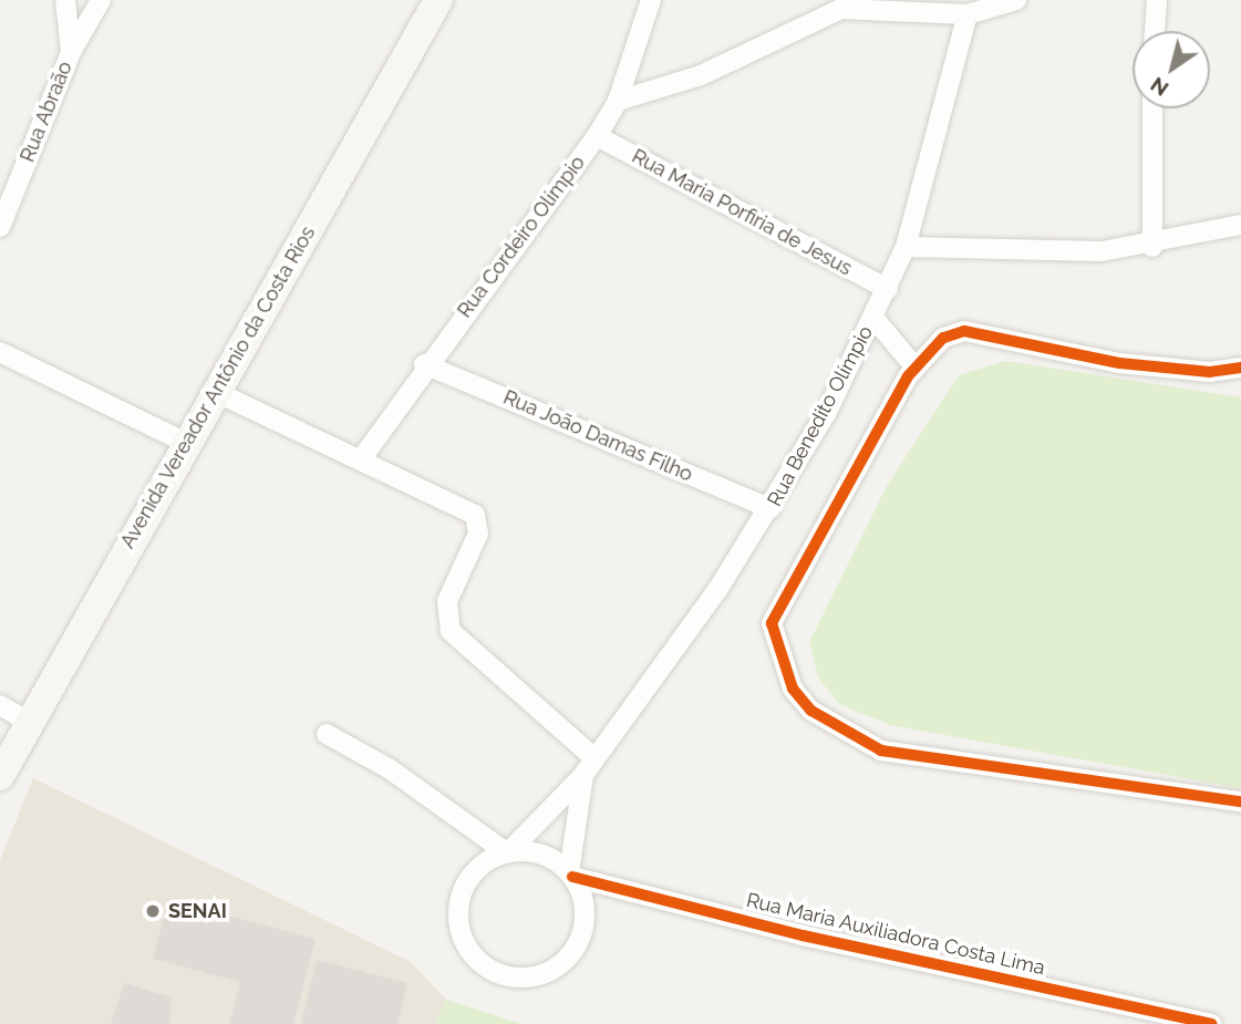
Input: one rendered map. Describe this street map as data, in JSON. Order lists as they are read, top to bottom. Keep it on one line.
{"streets":{"main road":["Avenida Vereador Antônio da Costa Rios"],"street":["Rua Abraão","Rua Maria Porfiria de Jesus","Rua Cordeiro Olímpio","Rua Benedito Olímpio","Rua João Damas Filho","Rua Maria Auxiliadora Costa Lima"]},"crossings":[["Rua Maria Porfiria de Jesus","Rua Cordeiro Olímpio"],["Rua Maria Porfiria de Jesus","Rua Benedito Olímpio"],["Rua Cordeiro Olímpio","Rua João Damas Filho"],["Rua Benedito Olímpio","Rua João Damas Filho"],["Rua Benedito Olímpio","Rua Maria Auxiliadora Costa Lima"]],"places":["SENAI"],"north":"bottom left"}
